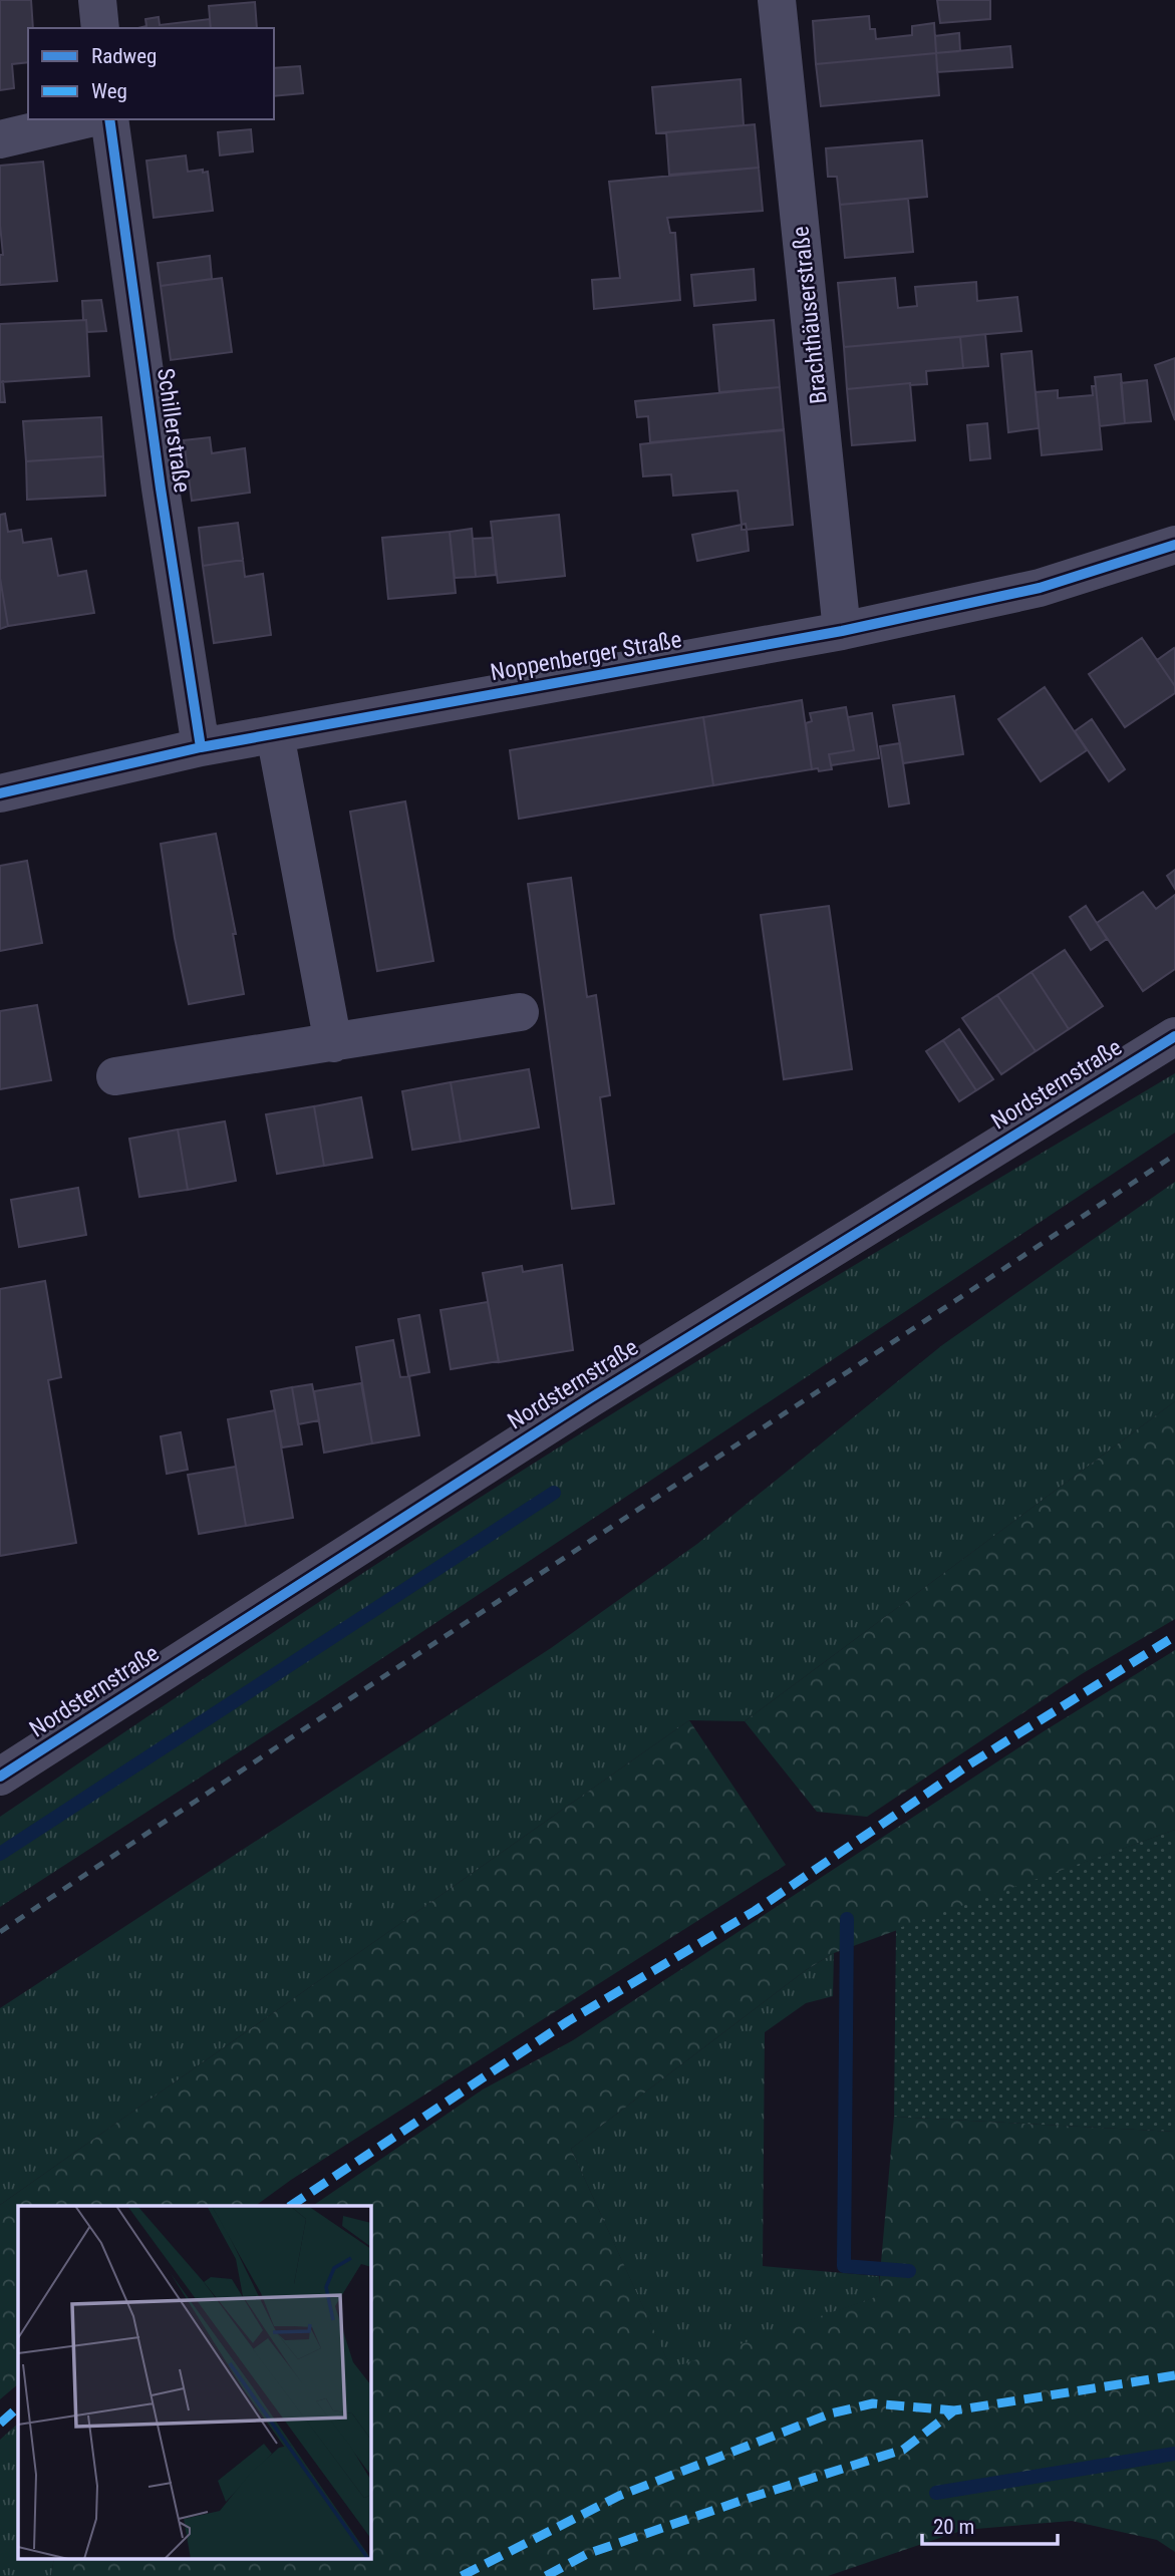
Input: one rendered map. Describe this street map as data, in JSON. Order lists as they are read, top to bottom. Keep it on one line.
{"streets":{"street":["Brachthäuserstraße","Schillerstraße","Noppenberger Straße","Nordsternstraße"]},"crossings":[["Brachthäuserstraße","Noppenberger Straße"],["Schillerstraße","Noppenberger Straße"]],"legend":["Radweg","Weg"],"scale_bar":"20 m"}
